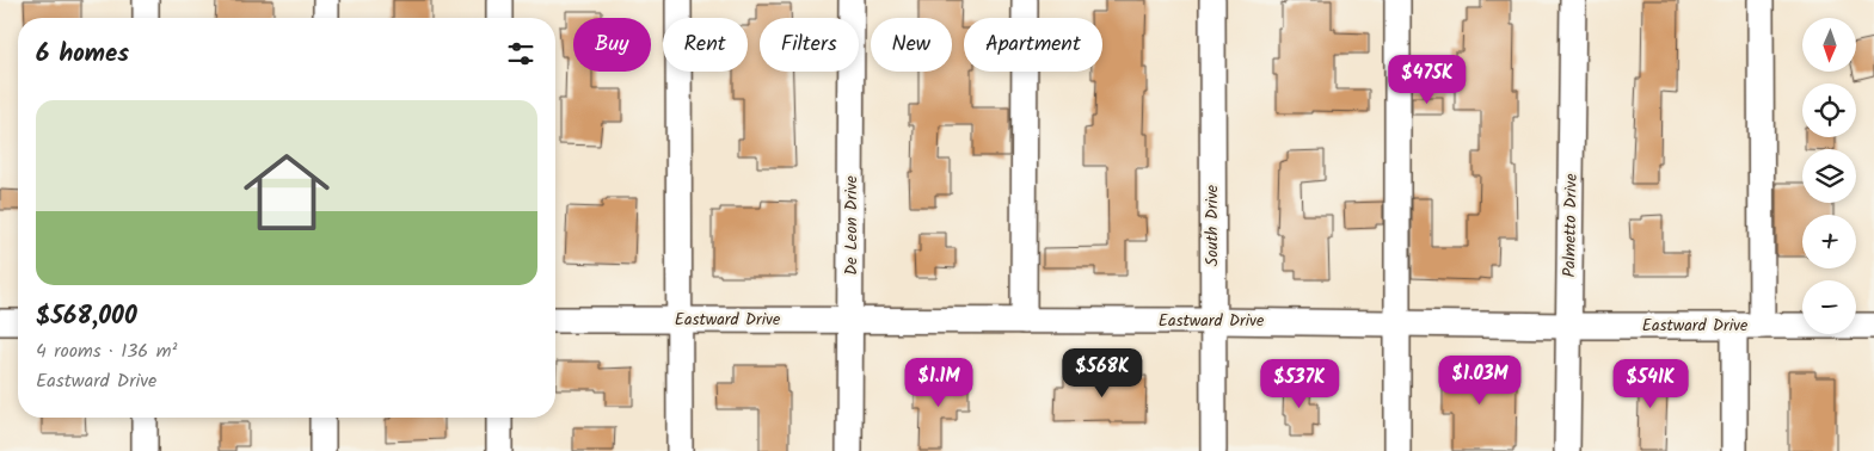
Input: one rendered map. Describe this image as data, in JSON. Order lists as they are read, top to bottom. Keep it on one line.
{"streets":{"street":["De Leon Drive","South Drive","Palmetto Drive","Eastward Drive"]},"crossings":[["De Leon Drive","Eastward Drive"],["South Drive","Eastward Drive"],["Palmetto Drive","Eastward Drive"]],"north":"bottom","page":{"map_buttons":["+","−"],"chip":["Buy","Rent","Filters","New","Apartment"],"heading":"6 homes","price":["$475K","$568K","$1.03M","$1.1M","$537K","$541K"],"list":[{"name":"$568,000","note":"4 rooms · 136 m² · Eastward Drive"}]}}
